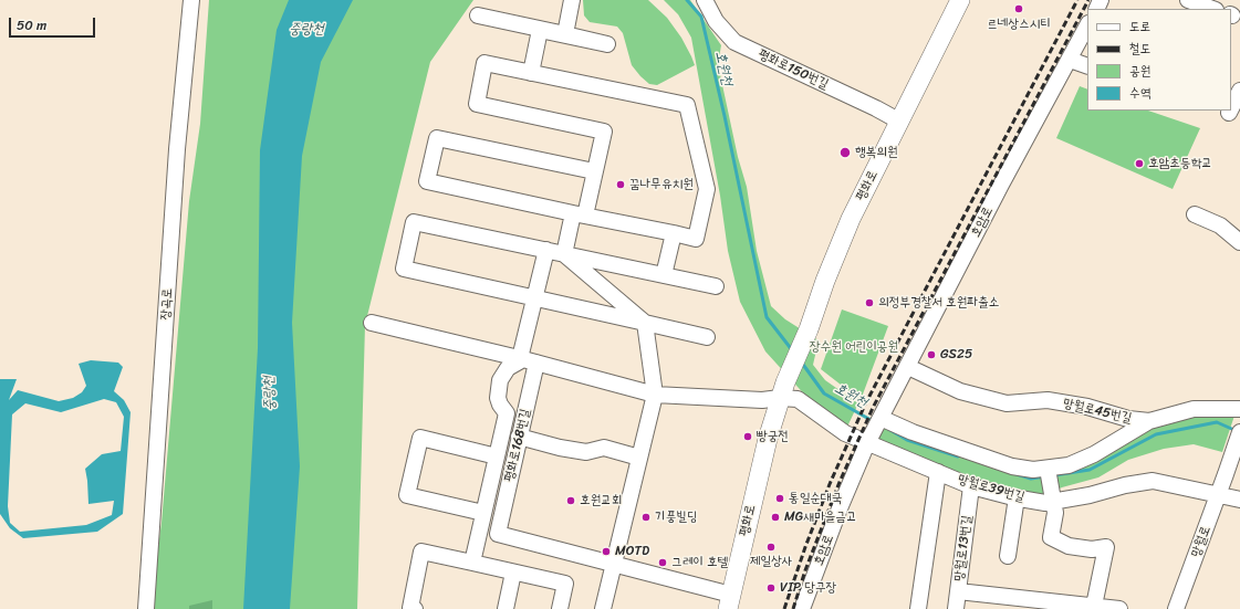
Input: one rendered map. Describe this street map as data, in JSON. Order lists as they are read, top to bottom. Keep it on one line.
{"streets":{"main road":["평화로"],"street":["평화로150번길","호암로","장곡로","망월로45번길","평화로168번길","망월로39번길","망월로","망월로13번길"]},"crossings":[["평화로150번길","평화로"],["평화로","평화로168번길"],["평화로","망월로39번길"],["호암로","망월로45번길"],["호암로","망월로39번길"],["망월로39번길","망월로"],["망월로39번길","망월로13번길"]],"water":["중랑천","호원천"],"parks":["장수원 어린이공원"],"places":["르네상스시티","행복의원","호암초등학교","꿈나무유치원","의정부경찰서 호원파출소","GS25","빵궁전","통일순대국","호원교회","기풍빌딩","MG새마을금고","제일상사","MOTD","그레이 호텔","VIP 당구장"],"legend":["도로","철도","공원","수역"],"scale_bar":"50 m"}
